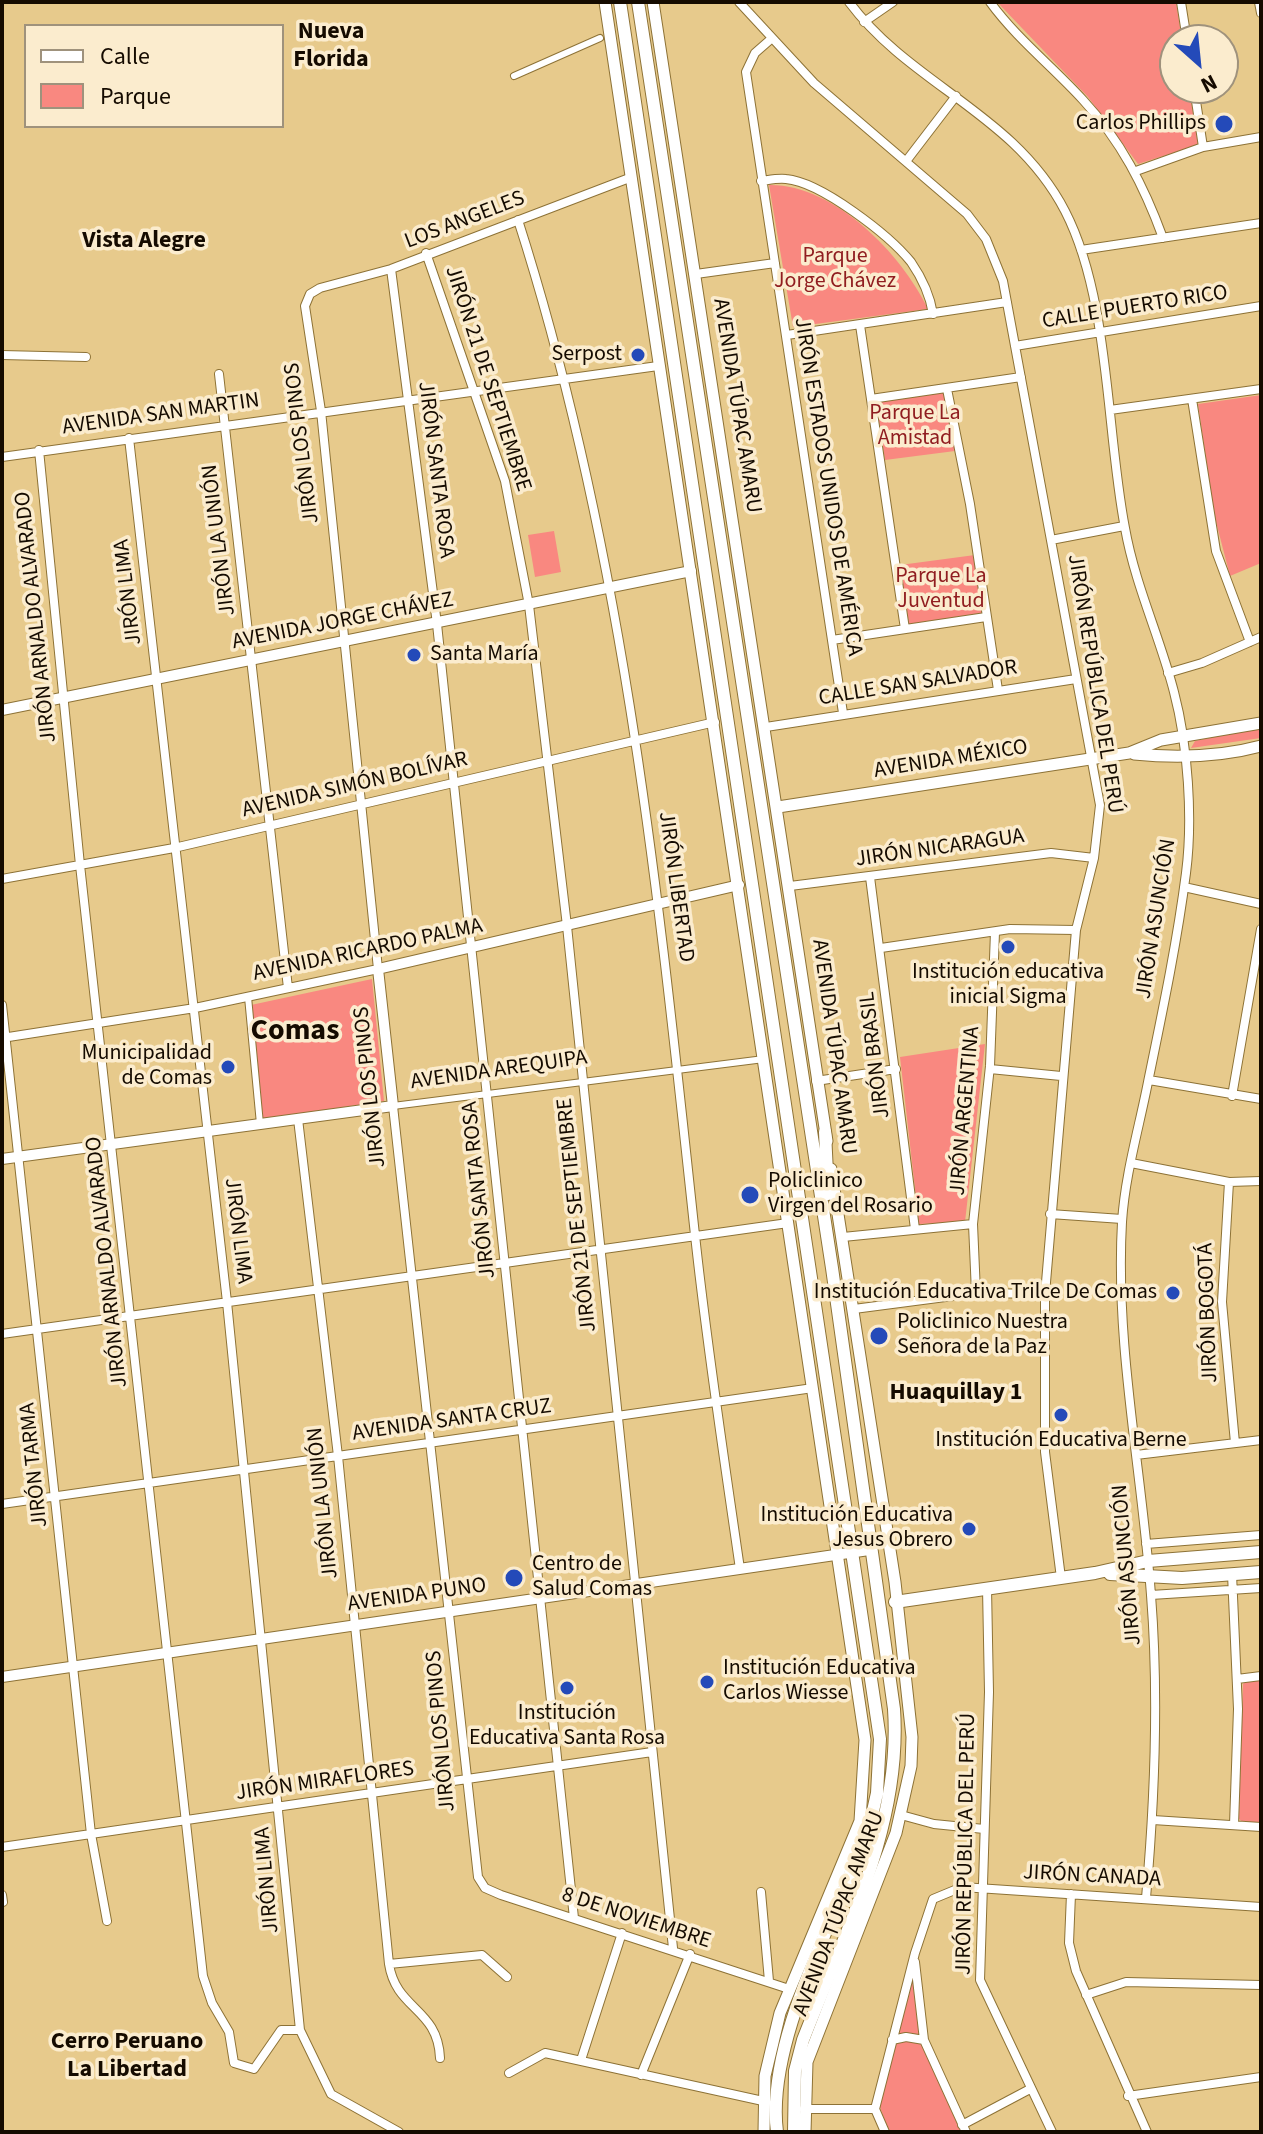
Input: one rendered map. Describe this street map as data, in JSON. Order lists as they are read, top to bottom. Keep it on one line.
{"streets":{"main road":["AVENIDA TÚPAC AMARU","AVENIDA MÉXICO"],"street":["LOS ANGELES","CALLE PUERTO RICO","JIRÓN 21 DE SEPTIEMBRE","AVENIDA SAN MARTIN","JIRÓN LOS PINOS","JIRÓN SANTA ROSA","JIRÓN ESTADOS UNIDOS DE AMÉRICA","JIRÓN LA UNIÓN","JIRÓN LIMA","JIRÓN ARNALDO ALVARADO","AVENIDA JORGE CHÁVEZ","CALLE SAN SALVADOR","JIRÓN REPÚBLICA DEL PERÚ","AVENIDA SIMÓN BOLÍVAR","JIRÓN NICARAGUA","JIRÓN LIBERTAD","JIRÓN ASUNCIÓN","AVENIDA RICARDO PALMA","JIRÓN BRASIL","AVENIDA AREQUIPA","JIRÓN ARGENTINA","JIRÓN BOGOTÁ","AVENIDA SANTA CRUZ","JIRÓN TARMA","AVENIDA PUNO","JIRÓN MIRAFLORES","JIRÓN CANADA","8 DE NOVIEMBRE"]},"crossings":[["LOS ANGELES","JIRÓN 21 DE SEPTIEMBRE"],["LOS ANGELES","AVENIDA TÚPAC AMARU"],["LOS ANGELES","JIRÓN LOS PINOS"],["LOS ANGELES","JIRÓN SANTA ROSA"],["LOS ANGELES","JIRÓN LIBERTAD"],["CALLE PUERTO RICO","JIRÓN REPÚBLICA DEL PERÚ"],["CALLE PUERTO RICO","JIRÓN ASUNCIÓN"],["JIRÓN 21 DE SEPTIEMBRE","AVENIDA SAN MARTIN"],["JIRÓN 21 DE SEPTIEMBRE","AVENIDA JORGE CHÁVEZ"],["JIRÓN 21 DE SEPTIEMBRE","AVENIDA SIMÓN BOLÍVAR"],["JIRÓN 21 DE SEPTIEMBRE","AVENIDA RICARDO PALMA"],["JIRÓN 21 DE SEPTIEMBRE","AVENIDA AREQUIPA"],["JIRÓN 21 DE SEPTIEMBRE","AVENIDA SANTA CRUZ"],["JIRÓN 21 DE SEPTIEMBRE","AVENIDA PUNO"],["JIRÓN 21 DE SEPTIEMBRE","JIRÓN MIRAFLORES"],["JIRÓN 21 DE SEPTIEMBRE","8 DE NOVIEMBRE"],["AVENIDA TÚPAC AMARU","AVENIDA SAN MARTIN"],["AVENIDA TÚPAC AMARU","AVENIDA JORGE CHÁVEZ"],["AVENIDA TÚPAC AMARU","CALLE SAN SALVADOR"],["AVENIDA TÚPAC AMARU","AVENIDA MÉXICO"],["AVENIDA TÚPAC AMARU","AVENIDA SIMÓN BOLÍVAR"],["AVENIDA TÚPAC AMARU","JIRÓN NICARAGUA"],["AVENIDA TÚPAC AMARU","AVENIDA RICARDO PALMA"],["AVENIDA TÚPAC AMARU","AVENIDA AREQUIPA"],["AVENIDA TÚPAC AMARU","AVENIDA SANTA CRUZ"],["AVENIDA TÚPAC AMARU","AVENIDA PUNO"],["AVENIDA TÚPAC AMARU","8 DE NOVIEMBRE"],["AVENIDA SAN MARTIN","JIRÓN LOS PINOS"],["AVENIDA SAN MARTIN","JIRÓN SANTA ROSA"],["AVENIDA SAN MARTIN","JIRÓN LA UNIÓN"],["AVENIDA SAN MARTIN","JIRÓN LIMA"],["AVENIDA SAN MARTIN","JIRÓN ARNALDO ALVARADO"],["AVENIDA SAN MARTIN","JIRÓN LIBERTAD"],["JIRÓN LOS PINOS","AVENIDA JORGE CHÁVEZ"],["JIRÓN LOS PINOS","AVENIDA SIMÓN BOLÍVAR"],["JIRÓN LOS PINOS","AVENIDA RICARDO PALMA"],["JIRÓN LOS PINOS","AVENIDA AREQUIPA"],["JIRÓN LOS PINOS","AVENIDA SANTA CRUZ"],["JIRÓN LOS PINOS","AVENIDA PUNO"],["JIRÓN LOS PINOS","JIRÓN MIRAFLORES"],["JIRÓN LOS PINOS","8 DE NOVIEMBRE"],["JIRÓN SANTA ROSA","AVENIDA JORGE CHÁVEZ"],["JIRÓN SANTA ROSA","AVENIDA SIMÓN BOLÍVAR"],["JIRÓN SANTA ROSA","AVENIDA RICARDO PALMA"],["JIRÓN SANTA ROSA","AVENIDA AREQUIPA"],["JIRÓN SANTA ROSA","AVENIDA SANTA CRUZ"],["JIRÓN SANTA ROSA","AVENIDA PUNO"],["JIRÓN SANTA ROSA","JIRÓN MIRAFLORES"],["JIRÓN SANTA ROSA","8 DE NOVIEMBRE"],["JIRÓN ESTADOS UNIDOS DE AMÉRICA","CALLE SAN SALVADOR"],["JIRÓN ESTADOS UNIDOS DE AMÉRICA","JIRÓN REPÚBLICA DEL PERÚ"],["JIRÓN LA UNIÓN","AVENIDA JORGE CHÁVEZ"],["JIRÓN LA UNIÓN","AVENIDA SIMÓN BOLÍVAR"],["JIRÓN LA UNIÓN","AVENIDA RICARDO PALMA"],["JIRÓN LA UNIÓN","AVENIDA AREQUIPA"],["JIRÓN LA UNIÓN","AVENIDA SANTA CRUZ"],["JIRÓN LA UNIÓN","AVENIDA PUNO"],["JIRÓN LA UNIÓN","JIRÓN MIRAFLORES"],["JIRÓN LIMA","JIRÓN ARNALDO ALVARADO"],["JIRÓN LIMA","AVENIDA JORGE CHÁVEZ"],["JIRÓN LIMA","AVENIDA SIMÓN BOLÍVAR"],["JIRÓN LIMA","AVENIDA RICARDO PALMA"],["JIRÓN LIMA","AVENIDA AREQUIPA"],["JIRÓN LIMA","AVENIDA SANTA CRUZ"],["JIRÓN LIMA","AVENIDA PUNO"],["JIRÓN LIMA","JIRÓN MIRAFLORES"],["JIRÓN ARNALDO ALVARADO","AVENIDA JORGE CHÁVEZ"],["JIRÓN ARNALDO ALVARADO","AVENIDA SIMÓN BOLÍVAR"],["JIRÓN ARNALDO ALVARADO","AVENIDA RICARDO PALMA"],["JIRÓN ARNALDO ALVARADO","AVENIDA AREQUIPA"],["JIRÓN ARNALDO ALVARADO","AVENIDA SANTA CRUZ"],["JIRÓN ARNALDO ALVARADO","AVENIDA PUNO"],["JIRÓN ARNALDO ALVARADO","JIRÓN MIRAFLORES"],["AVENIDA JORGE CHÁVEZ","JIRÓN LIBERTAD"],["CALLE SAN SALVADOR","JIRÓN REPÚBLICA DEL PERÚ"],["JIRÓN REPÚBLICA DEL PERÚ","AVENIDA MÉXICO"],["JIRÓN REPÚBLICA DEL PERÚ","JIRÓN NICARAGUA"],["JIRÓN REPÚBLICA DEL PERÚ","JIRÓN CANADA"],["AVENIDA MÉXICO","JIRÓN ASUNCIÓN"],["AVENIDA SIMÓN BOLÍVAR","JIRÓN LIBERTAD"],["JIRÓN NICARAGUA","JIRÓN BRASIL"],["JIRÓN LIBERTAD","AVENIDA RICARDO PALMA"],["JIRÓN LIBERTAD","AVENIDA AREQUIPA"],["JIRÓN LIBERTAD","AVENIDA SANTA CRUZ"],["JIRÓN LIBERTAD","AVENIDA PUNO"],["JIRÓN ASUNCIÓN","JIRÓN CANADA"],["AVENIDA RICARDO PALMA","JIRÓN TARMA"],["AVENIDA AREQUIPA","JIRÓN TARMA"],["AVENIDA SANTA CRUZ","JIRÓN TARMA"],["JIRÓN TARMA","AVENIDA PUNO"],["JIRÓN TARMA","JIRÓN MIRAFLORES"]],"districts":["Nueva Florida","Vista Alegre","Comas","Huaquillay 1","Cerro Peruano La Libertad"],"parks":["Parque Jorge Chávez","Parque La Amistad","Parque La Juventud"],"places":["Carlos Phillips","Serpost","Santa María","Institución educativa inicial Sigma","Municipalidad de Comas","Policlinico Virgen del Rosario","Institución Educativa Trilce De Comas","Policlinico Nuestra Señora de la Paz","Institución Educativa Berne","Institución Educativa Jesus Obrero","Centro de Salud Comas","Institución Educativa Carlos Wiesse","Institución Educativa Santa Rosa"],"legend":["Calle","Parque"],"north":"bottom right"}
